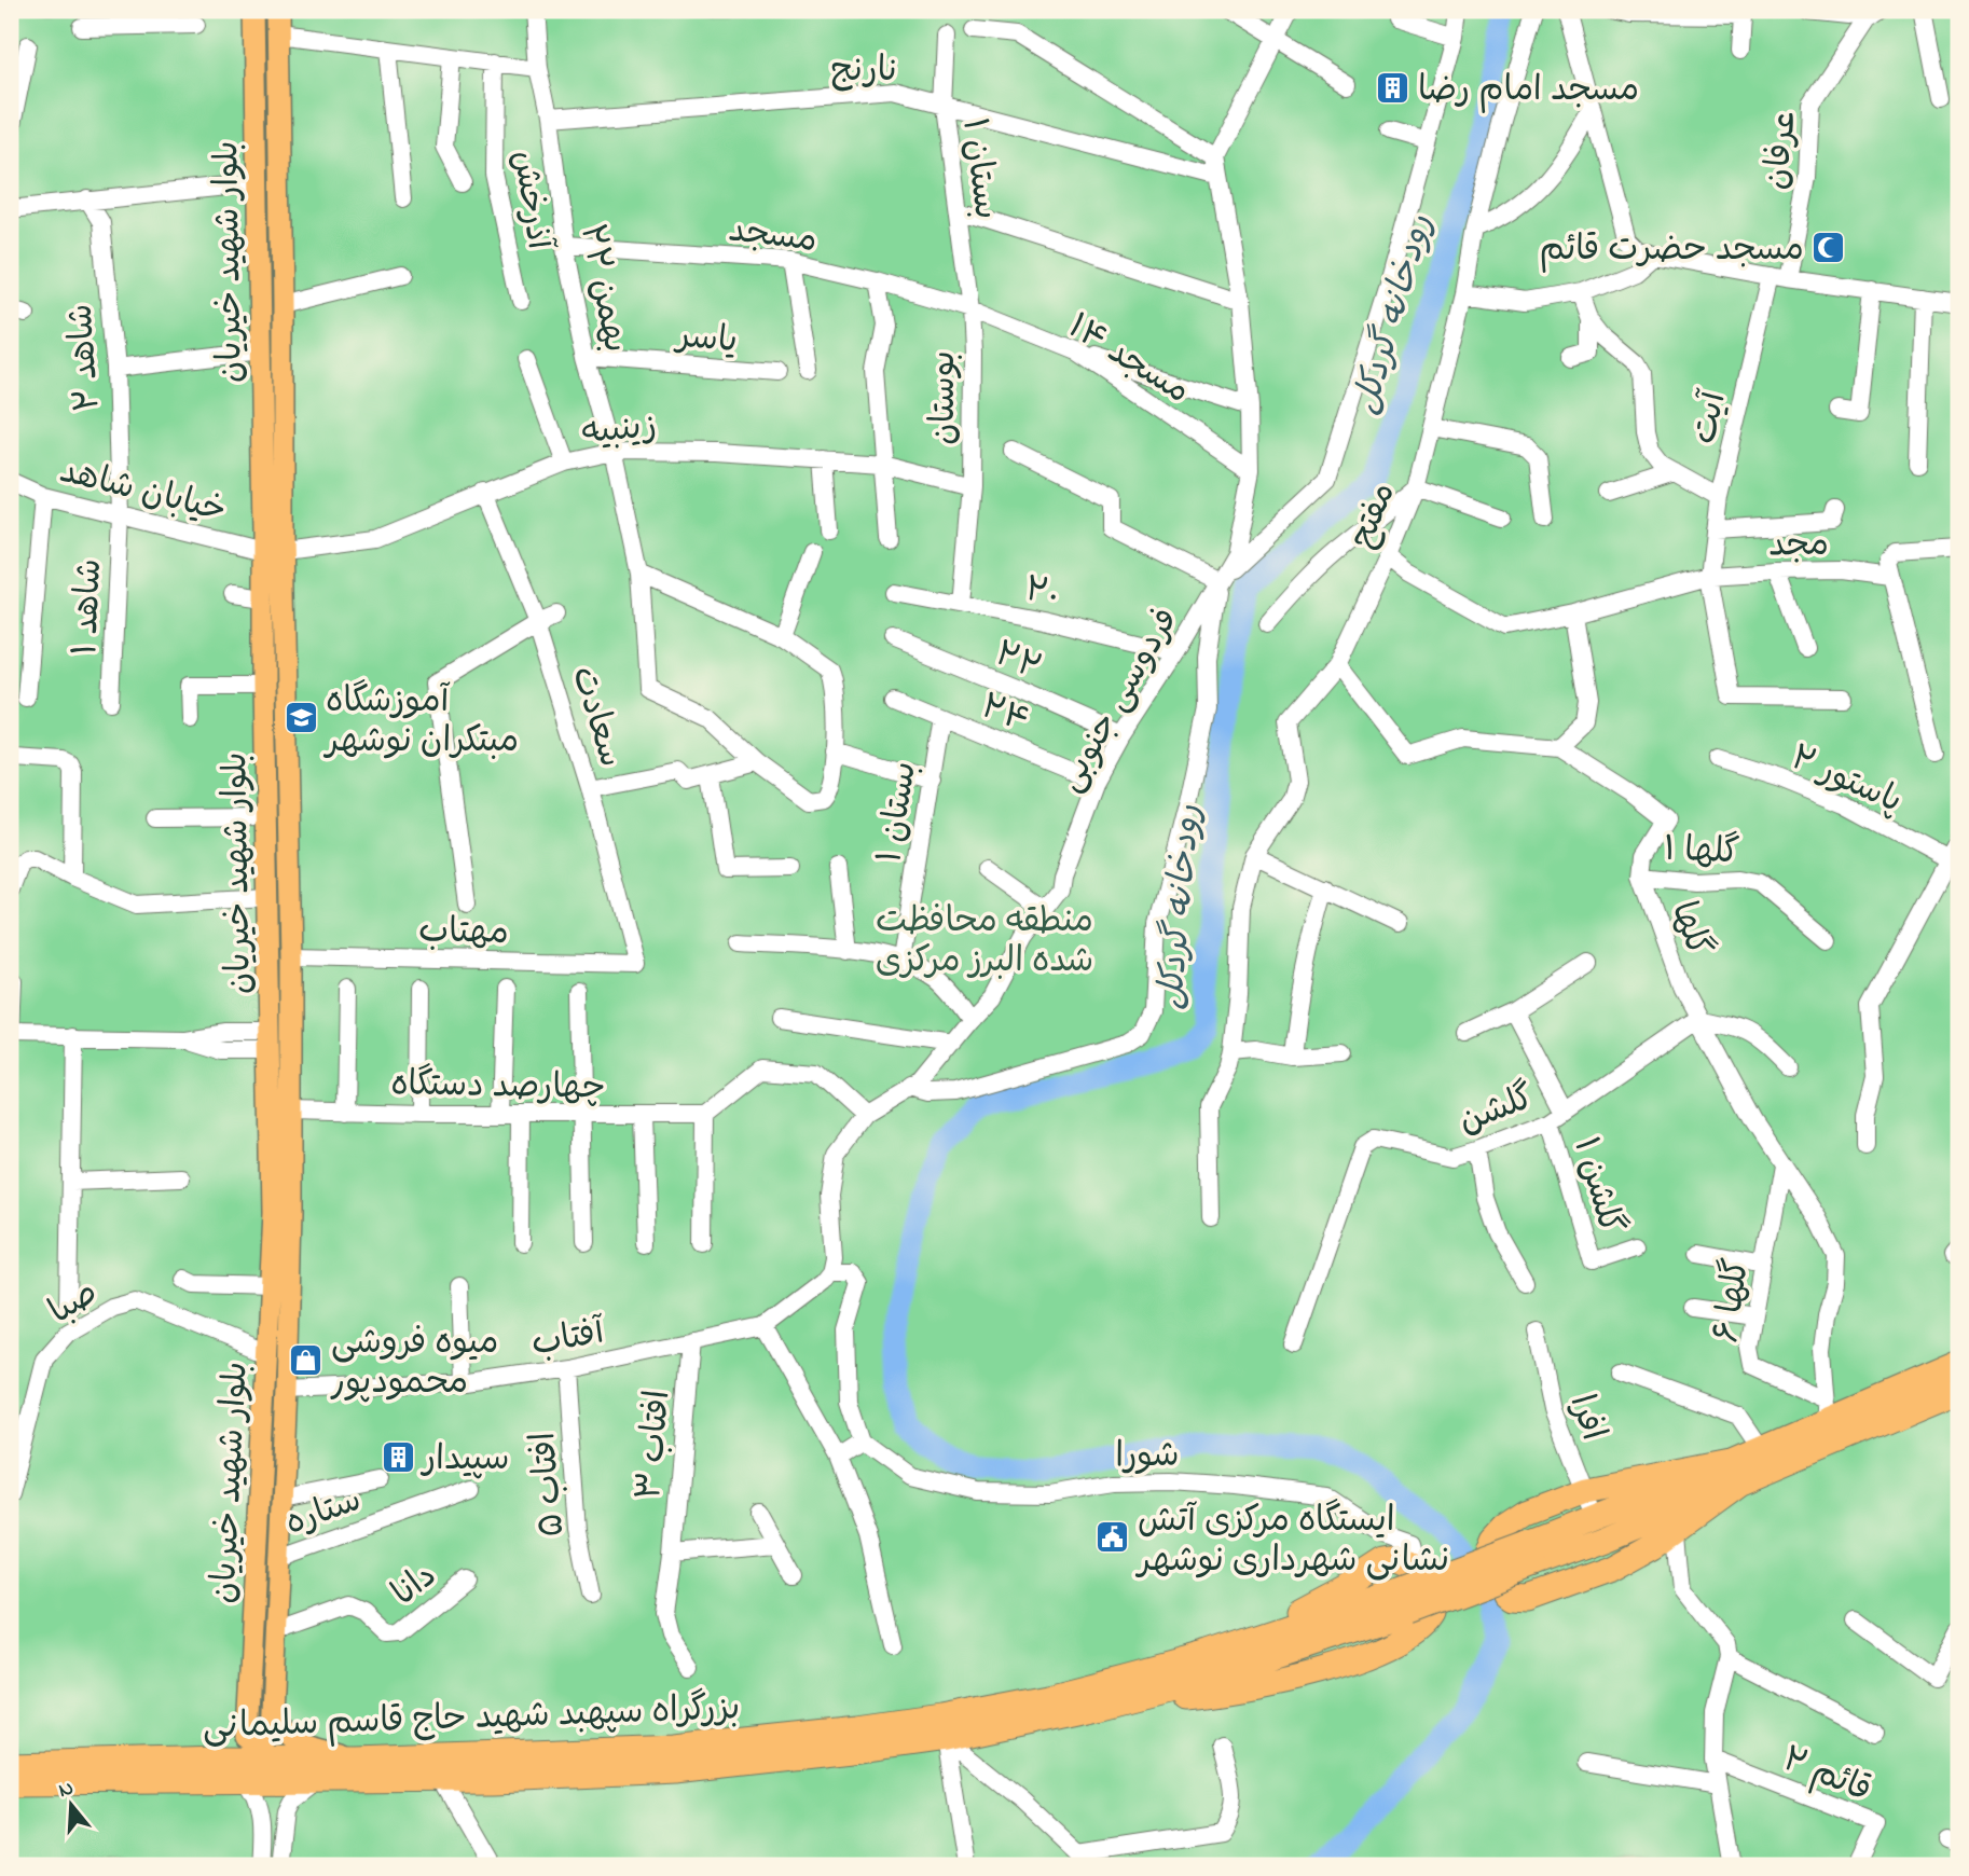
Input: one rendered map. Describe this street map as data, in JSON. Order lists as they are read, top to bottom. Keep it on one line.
{"streets":{"highway":["بزرگراه سپهبد شهید حاج قاسم سلیمانی"],"main road":["بلوار شهید خیریان"],"street":["نارنج","عرفان","بستان ۱","آذرخش","مسجد","۲۲ بهمن","یاسر","مسجد ۱۴","شاهد ۲","بوستان","آیت","زینبیه","خیابان شاهد","مفتح","مجد","۲۰","شاهد ۱","۲۲","فردوسی جنوبی","۲۴","سعادت","پاستور ۲","گلها ۱","گلها","مهتاب","چهارصد دستگاه","گلشن","گلشن ۱","صبا","گلها ۶","آفتاب","افرا","افتاب ۳","شورا","افتاب ۵","ستاره","دانا","قائم ۲"]},"crossings":[["نارنج","بستان ۱"],["نارنج","۲۲ بهمن"],["نارنج","فردوسی جنوبی"],["عرفان","آیت"],["بستان ۱","مسجد"],["بستان ۱","مسجد ۱۴"],["بستان ۱","بوستان"],["بستان ۱","۲۴"],["مسجد","۲۲ بهمن"],["مسجد","مسجد ۱۴"],["مسجد","بوستان"],["بلوار شهید خیریان","زینبیه"],["بلوار شهید خیریان","خیابان شاهد"],["بلوار شهید خیریان","مهتاب"],["بلوار شهید خیریان","چهارصد دستگاه"],["بلوار شهید خیریان","صبا"],["بلوار شهید خیریان","آفتاب"],["بلوار شهید خیریان","ستاره"],["بلوار شهید خیریان","دانا"],["۲۲ بهمن","یاسر"],["۲۲ بهمن","زینبیه"],["مسجد ۱۴","بوستان"],["مسجد ۱۴","فردوسی جنوبی"],["شاهد ۲","خیابان شاهد"],["شاهد ۲","شاهد ۱"],["بوستان","زینبیه"],["بوستان","۲۰"],["آیت","مجد"],["زینبیه","خیابان شاهد"],["زینبیه","سعادت"],["خیابان شاهد","شاهد ۱"],["مفتح","مجد"],["مفتح","گلها"],["۲۰","فردوسی جنوبی"],["۲۲","فردوسی جنوبی"],["فردوسی جنوبی","۲۴"],["سعادت","مهتاب"],["گلها ۱","گلها"],["گلها","گلشن"],["گلها","گلها ۶"],["گلها","بزرگراه سپهبد شهید حاج قاسم سلیمانی"],["گلشن","گلشن ۱"],["گلها ۶","بزرگراه سپهبد شهید حاج قاسم سلیمانی"],["آفتاب","افتاب ۳"],["آفتاب","افتاب ۵"],["افرا","بزرگراه سپهبد شهید حاج قاسم سلیمانی"]],"water":["رودخانه گردکل"],"parks":["منطقه محافظت شده البرز مرکزی"],"places":{"building":["مسجد امام رضا","سپیدار"],"mosque":["مسجد حضرت قائم"],"school or university":["آموزشگاه مبتکران نوشهر"],"shop":["میوه فروشی محمودپور"],"public building":["ایستگاه مرکزی آتش نشانی شهرداری نوشهر"]},"north":"top"}
